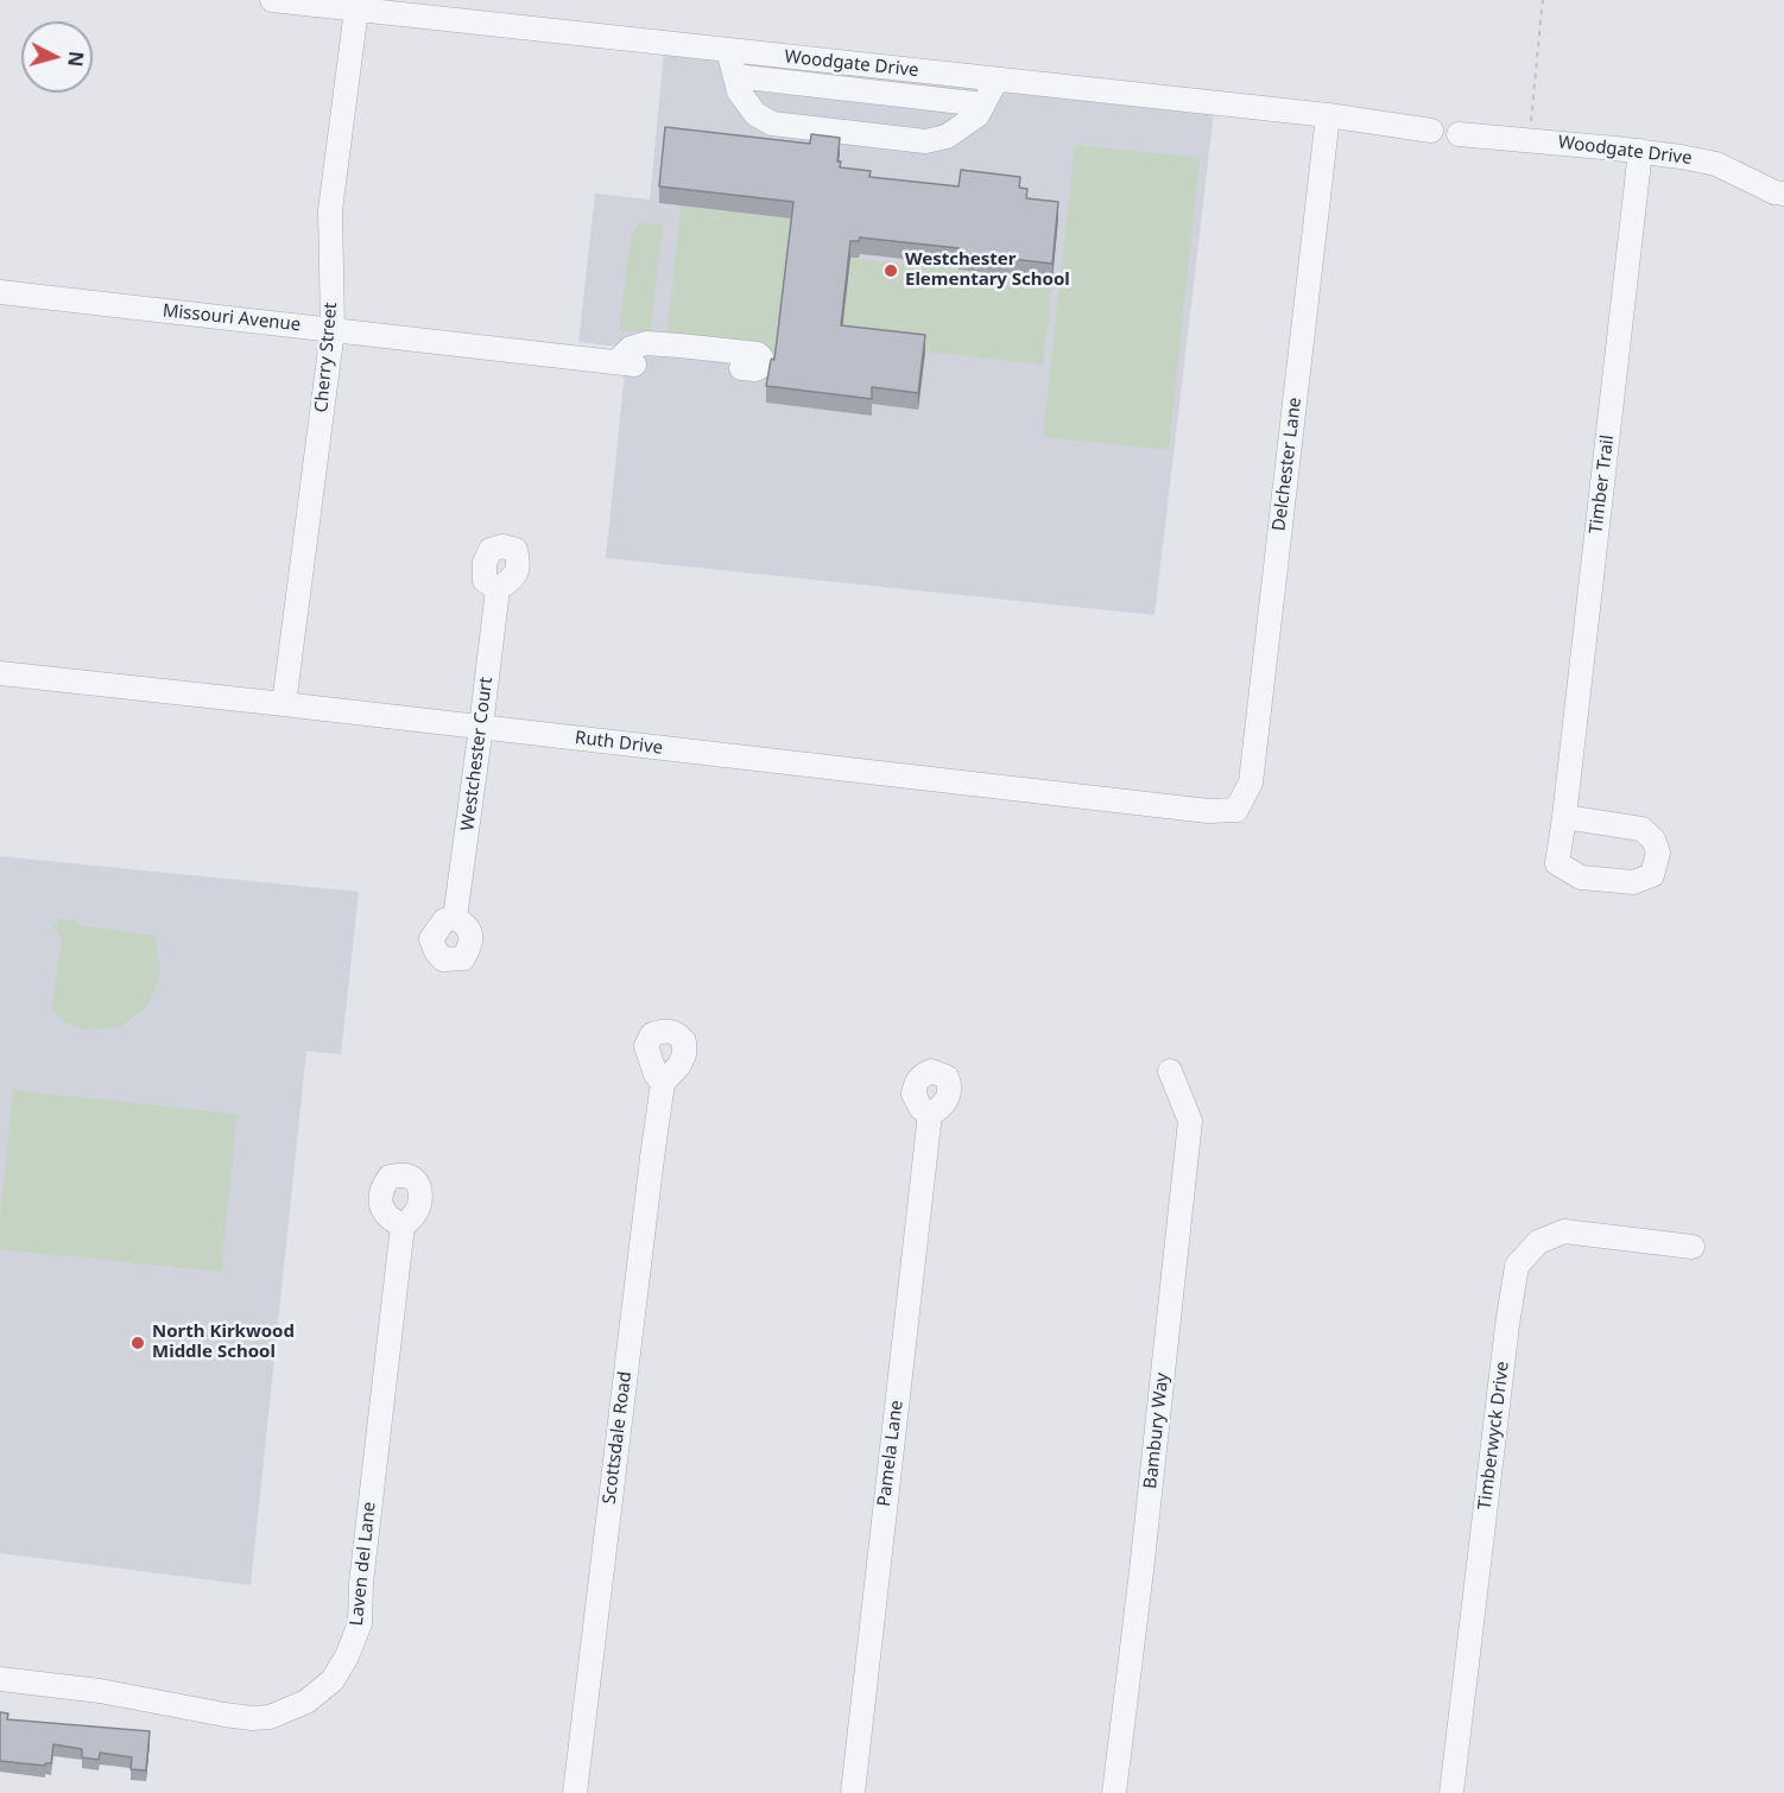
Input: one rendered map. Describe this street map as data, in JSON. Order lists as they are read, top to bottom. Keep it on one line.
{"streets":{"street":["Woodgate Drive","Missouri Avenue","Cherry Street","Delchester Lane","Timber Trail","Ruth Drive","Westchester Court","Bambury Way","Timberwyck Drive","Scottsdale Road","Pamela Lane","Laven del Lane"]},"crossings":[["Woodgate Drive","Cherry Street"],["Woodgate Drive","Delchester Lane"],["Woodgate Drive","Timber Trail"],["Missouri Avenue","Cherry Street"],["Cherry Street","Ruth Drive"],["Delchester Lane","Ruth Drive"],["Ruth Drive","Westchester Court"]],"places":["Westchester Elementary School","North Kirkwood Middle School"],"north":"right"}
